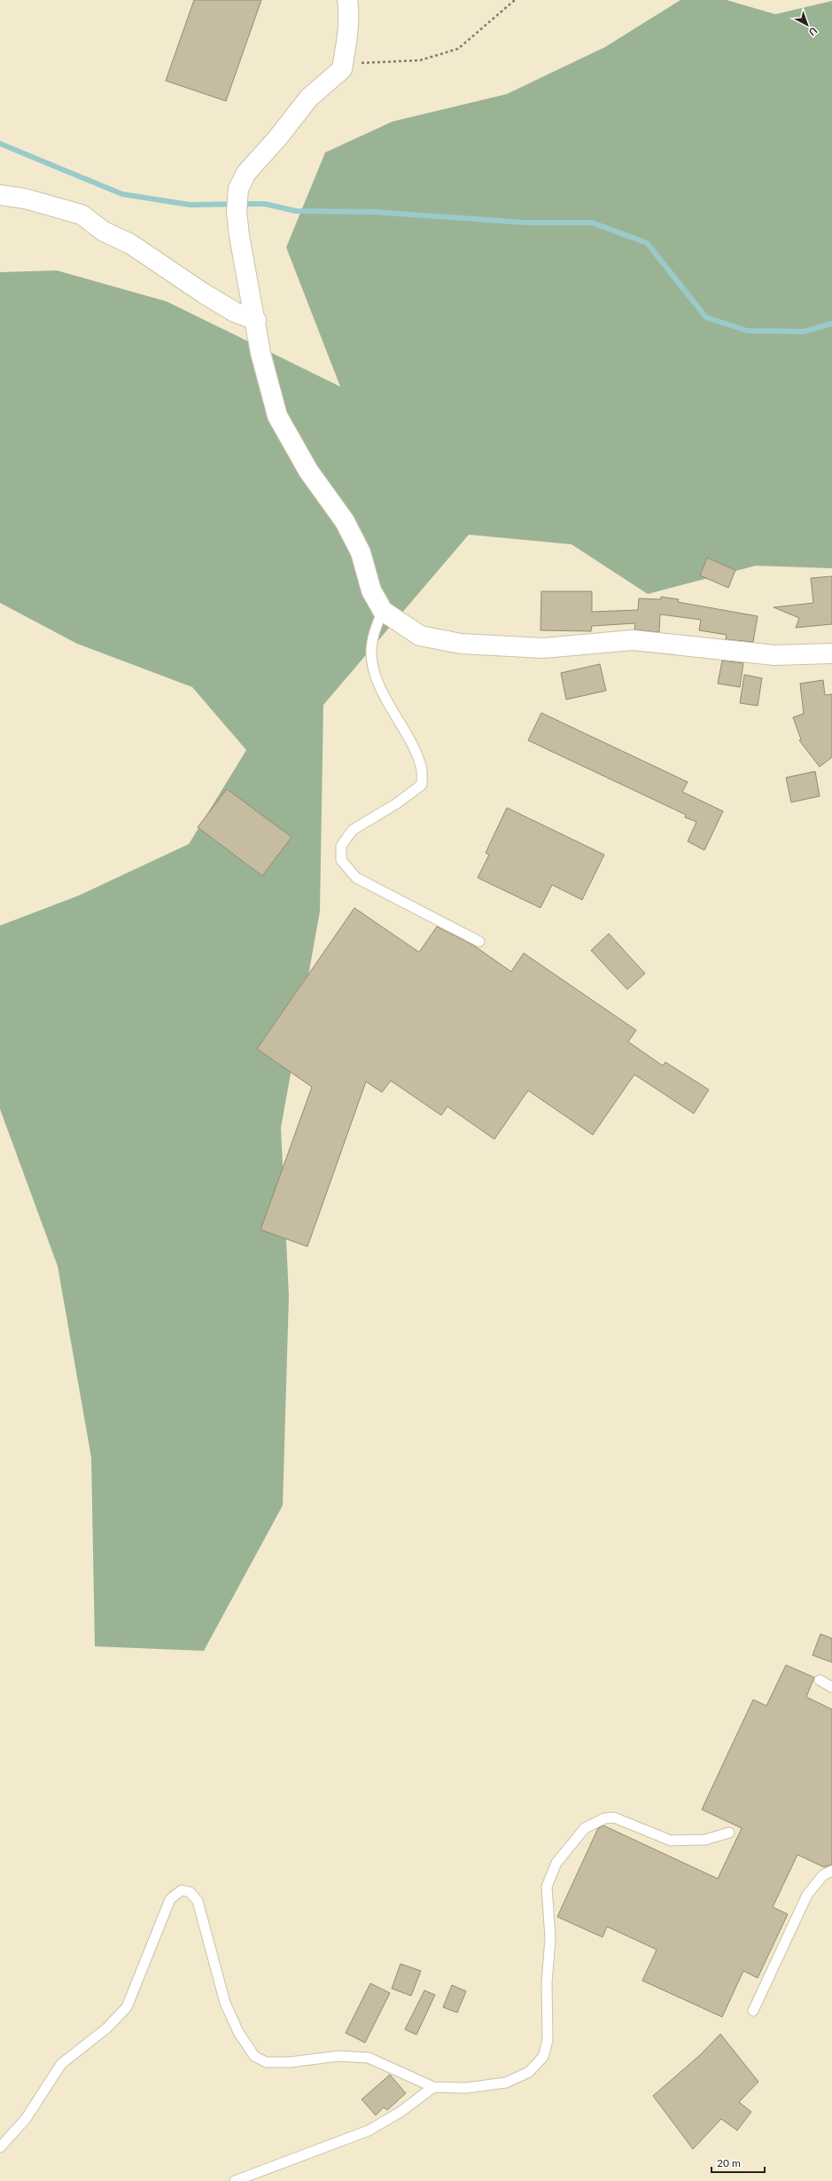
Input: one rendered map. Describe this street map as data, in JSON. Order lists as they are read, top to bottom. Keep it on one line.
{"scale_bar":"20 m","north":"bottom right"}
